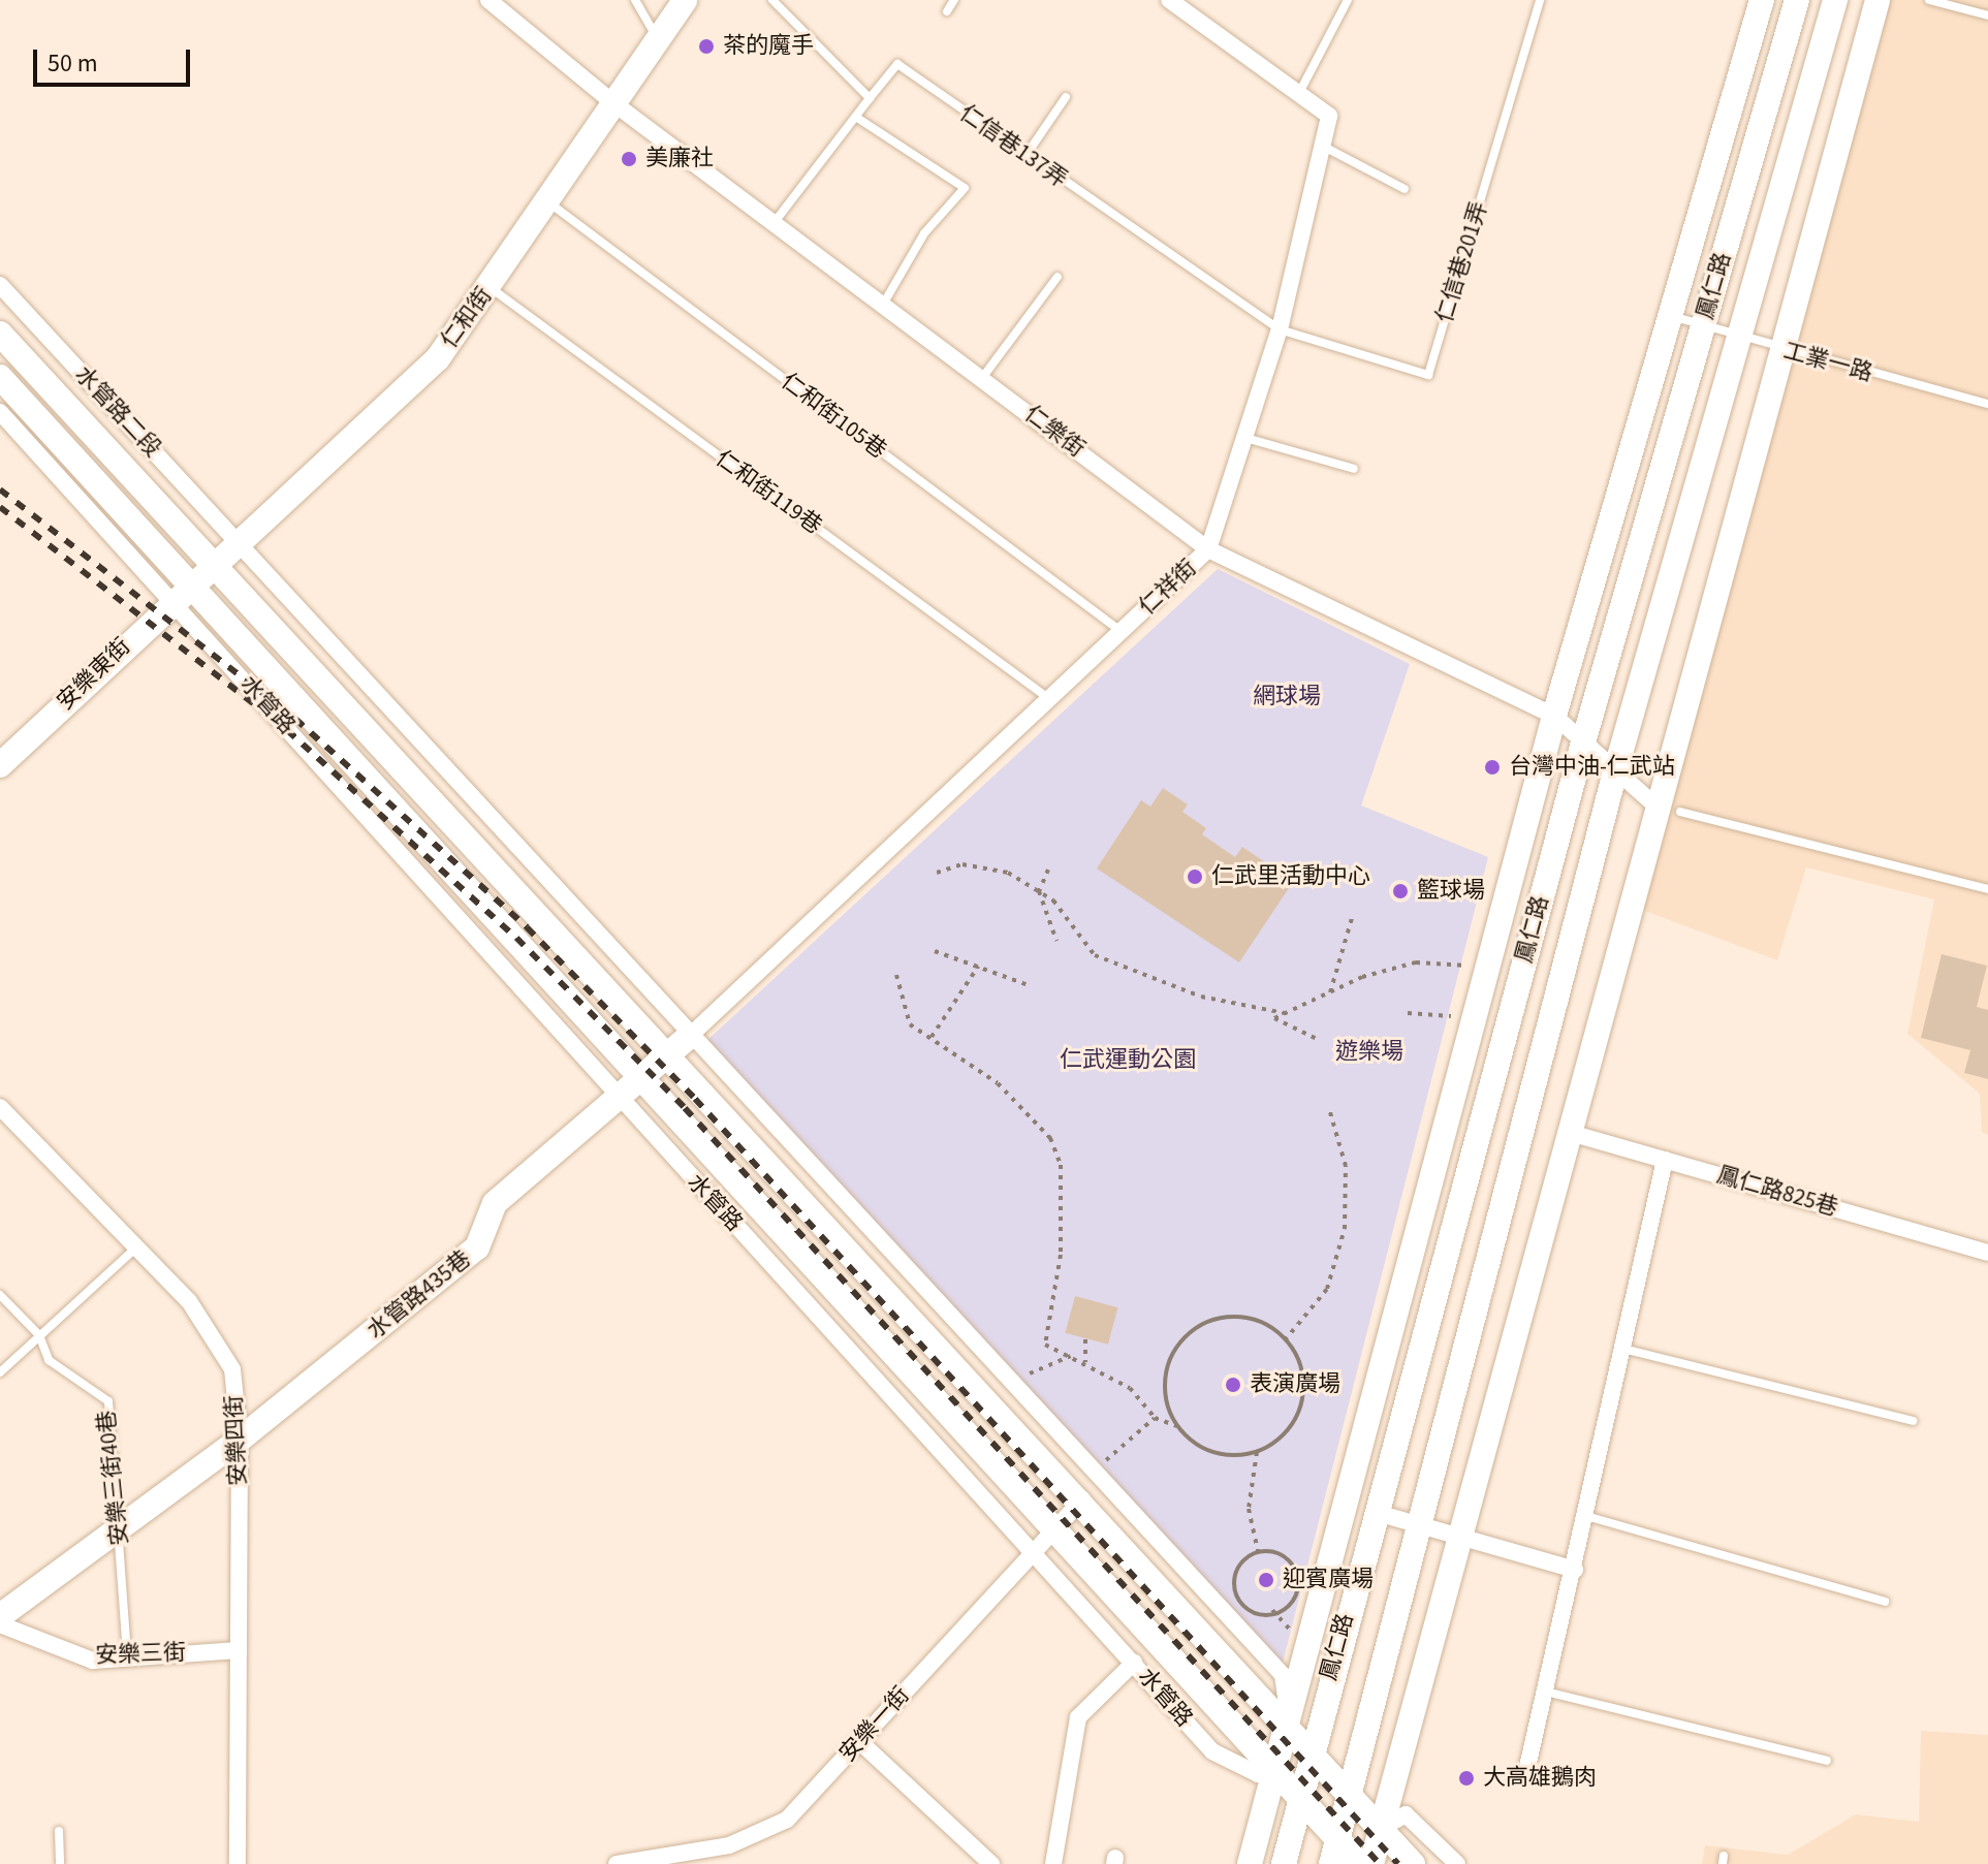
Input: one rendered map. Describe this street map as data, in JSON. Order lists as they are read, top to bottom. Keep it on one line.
{"streets":{"main road":["鳳仁路","仁和街","水管路二段","安樂東街","水管路","水管路435巷"],"street":["仁樂街","仁祥街","鳳仁路825巷","安樂四街","安樂三街","安樂一街"],"lane":["仁信巷137弄","仁信巷201弄","工業一路","仁和街105巷","仁和街119巷","安樂三街40巷"]},"crossings":[["仁信巷137弄","仁信巷201弄"],["仁信巷137弄","仁祥街"],["仁信巷201弄","仁祥街"],["鳳仁路","工業一路"],["鳳仁路","仁樂街"],["鳳仁路","水管路"],["仁和街","水管路二段"],["仁和街","仁和街105巷"],["仁和街","仁樂街"],["仁和街","仁和街119巷"],["仁和街","安樂東街"],["仁和街","水管路"],["仁和街105巷","仁祥街"],["仁樂街","仁祥街"],["仁和街119巷","仁祥街"],["仁祥街","水管路435巷"],["安樂東街","水管路"],["水管路","水管路435巷"],["水管路","安樂一街"],["水管路435巷","安樂四街"],["水管路435巷","安樂三街40巷"],["安樂四街","安樂三街"],["安樂三街40巷","安樂三街"]],"parks":["網球場","遊樂場","仁武運動公園"],"places":["茶的魔手","美廉社","台灣中油-仁武站","仁武里活動中心","籃球場","表演廣場","迎賓廣場","大高雄鵝肉"],"scale_bar":"50 m"}
